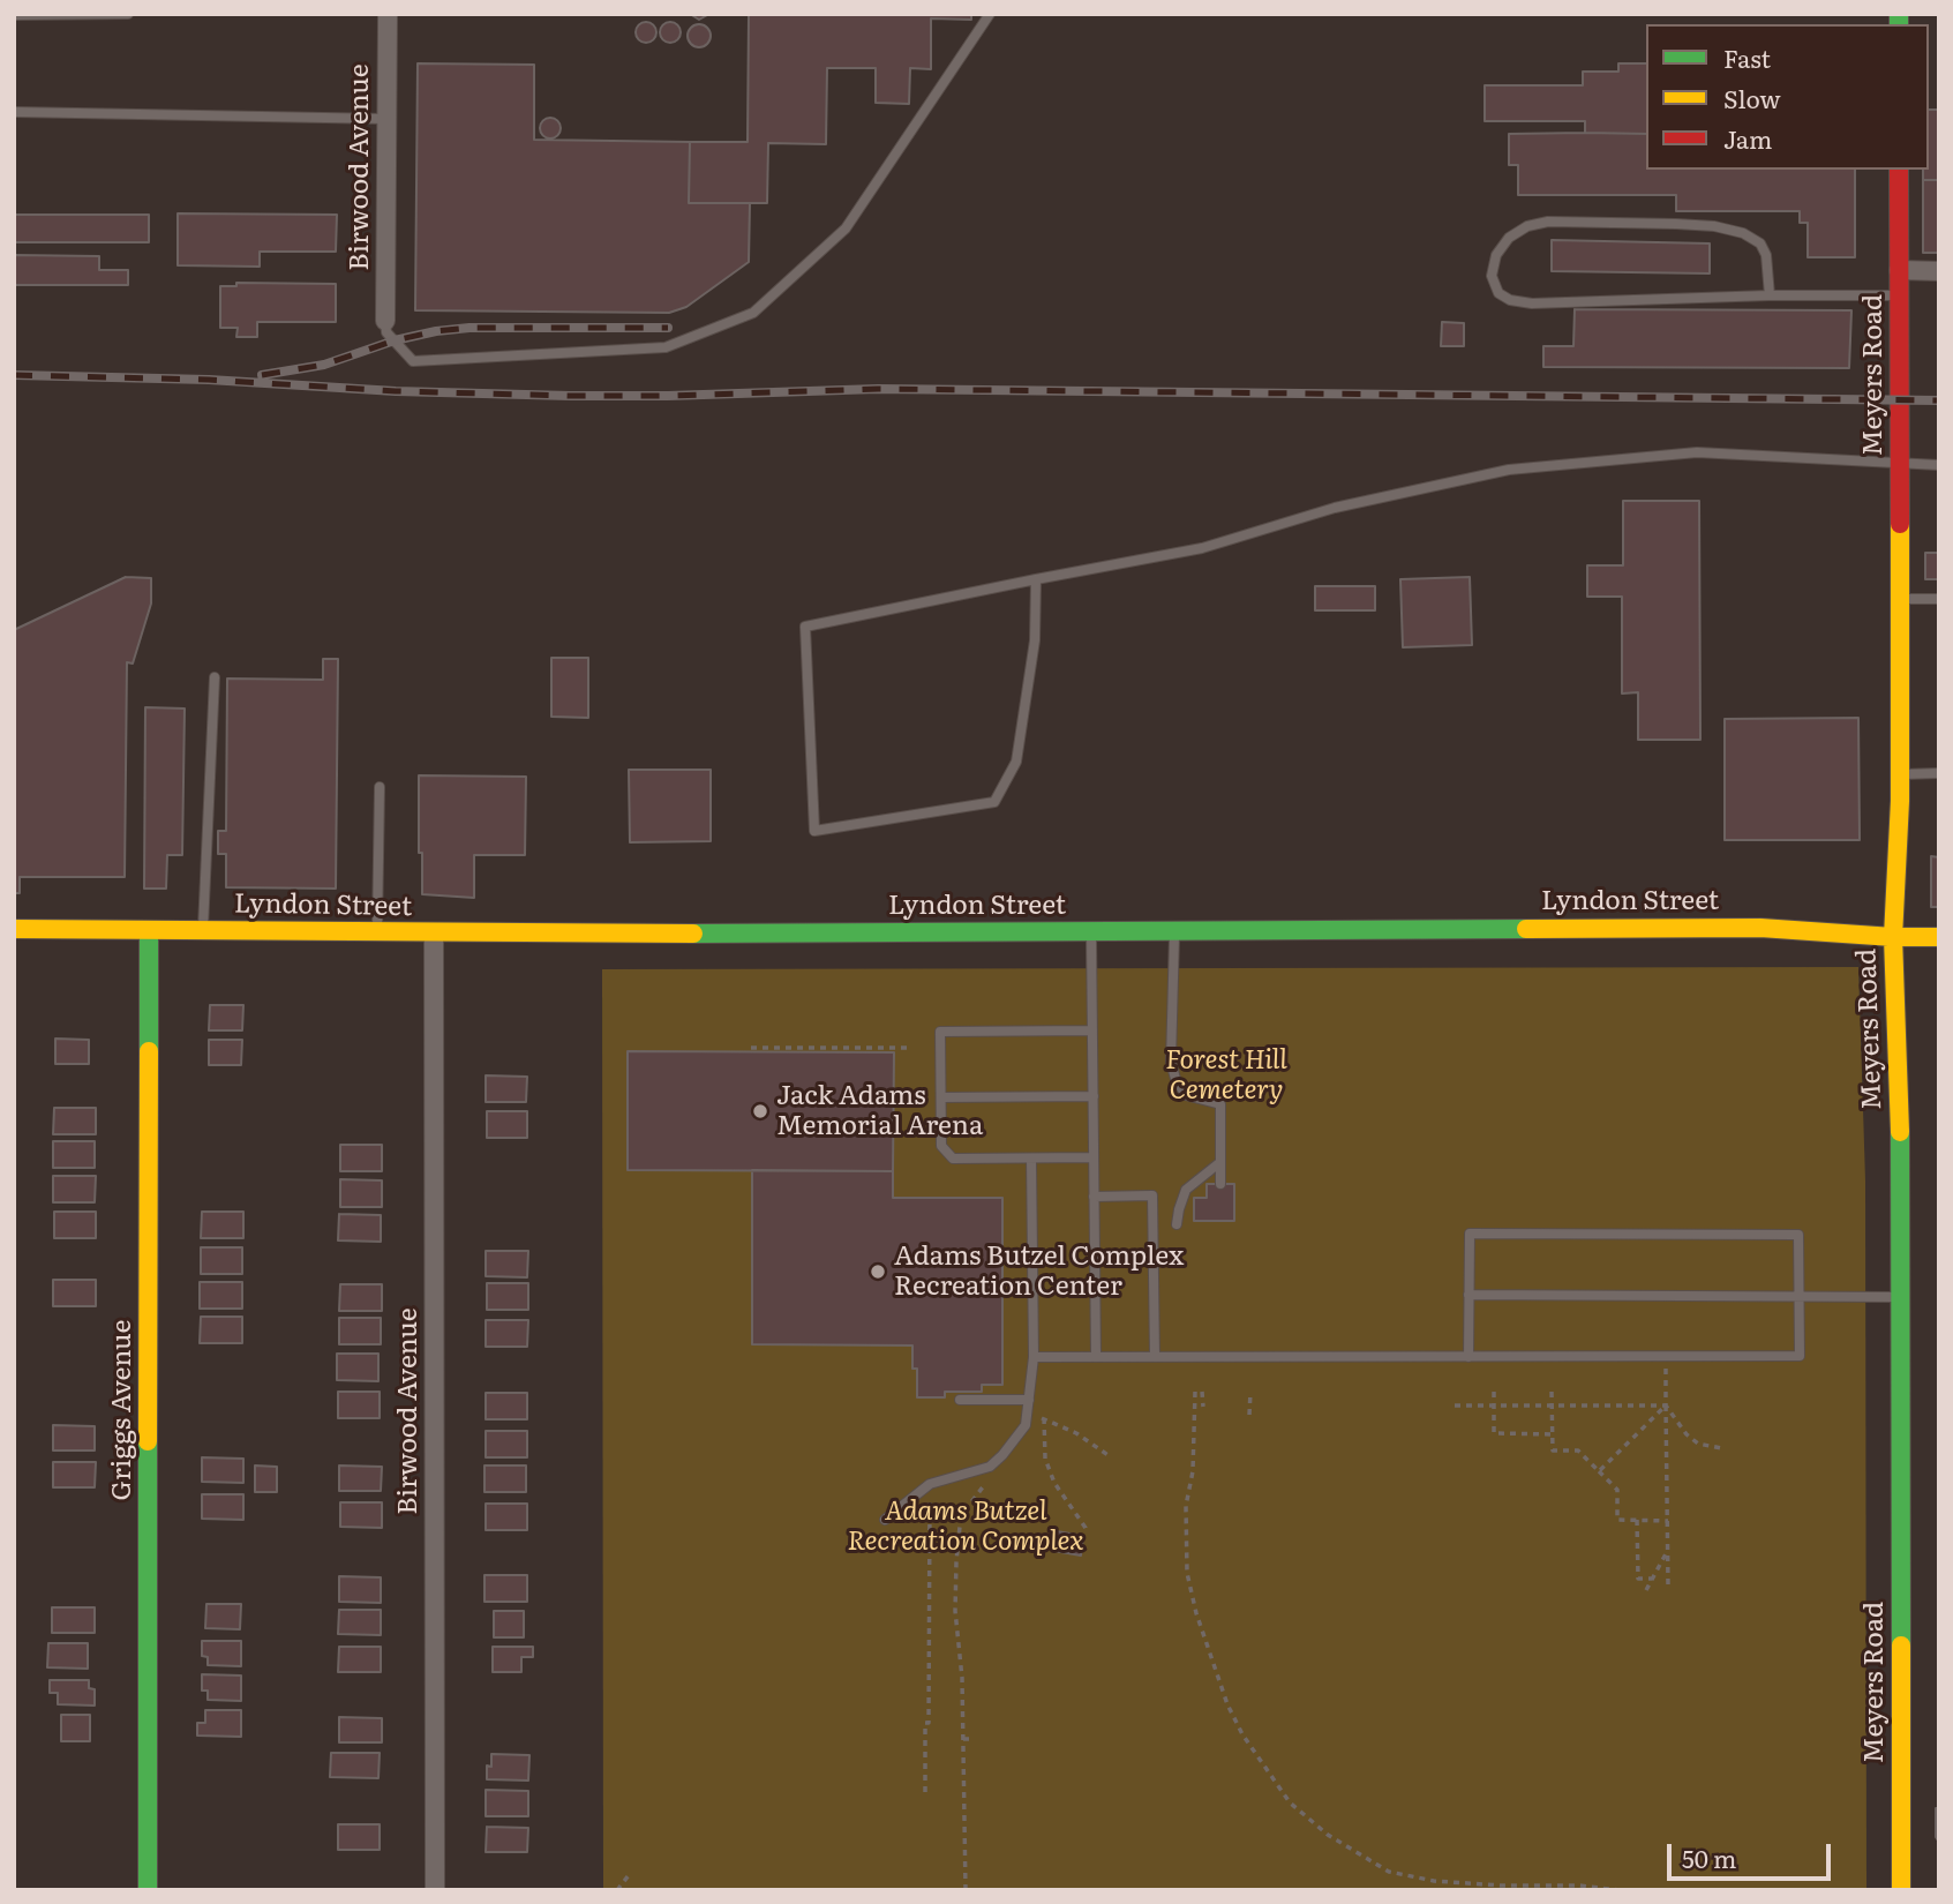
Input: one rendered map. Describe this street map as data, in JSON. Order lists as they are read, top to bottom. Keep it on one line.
{"streets":{"street":["Birwood Avenue","Meyers Road","Lyndon Street","Griggs Avenue"]},"crossings":[["Birwood Avenue","Lyndon Street"],["Meyers Road","Lyndon Street"],["Lyndon Street","Griggs Avenue"]],"parks":["Forest Hill Cemetery","Adams Butzel Recreation Complex"],"places":["Jack Adams Memorial Arena","Adams Butzel Complex Recreation Center"],"legend":["Fast","Slow","Jam"],"scale_bar":"50 m"}
